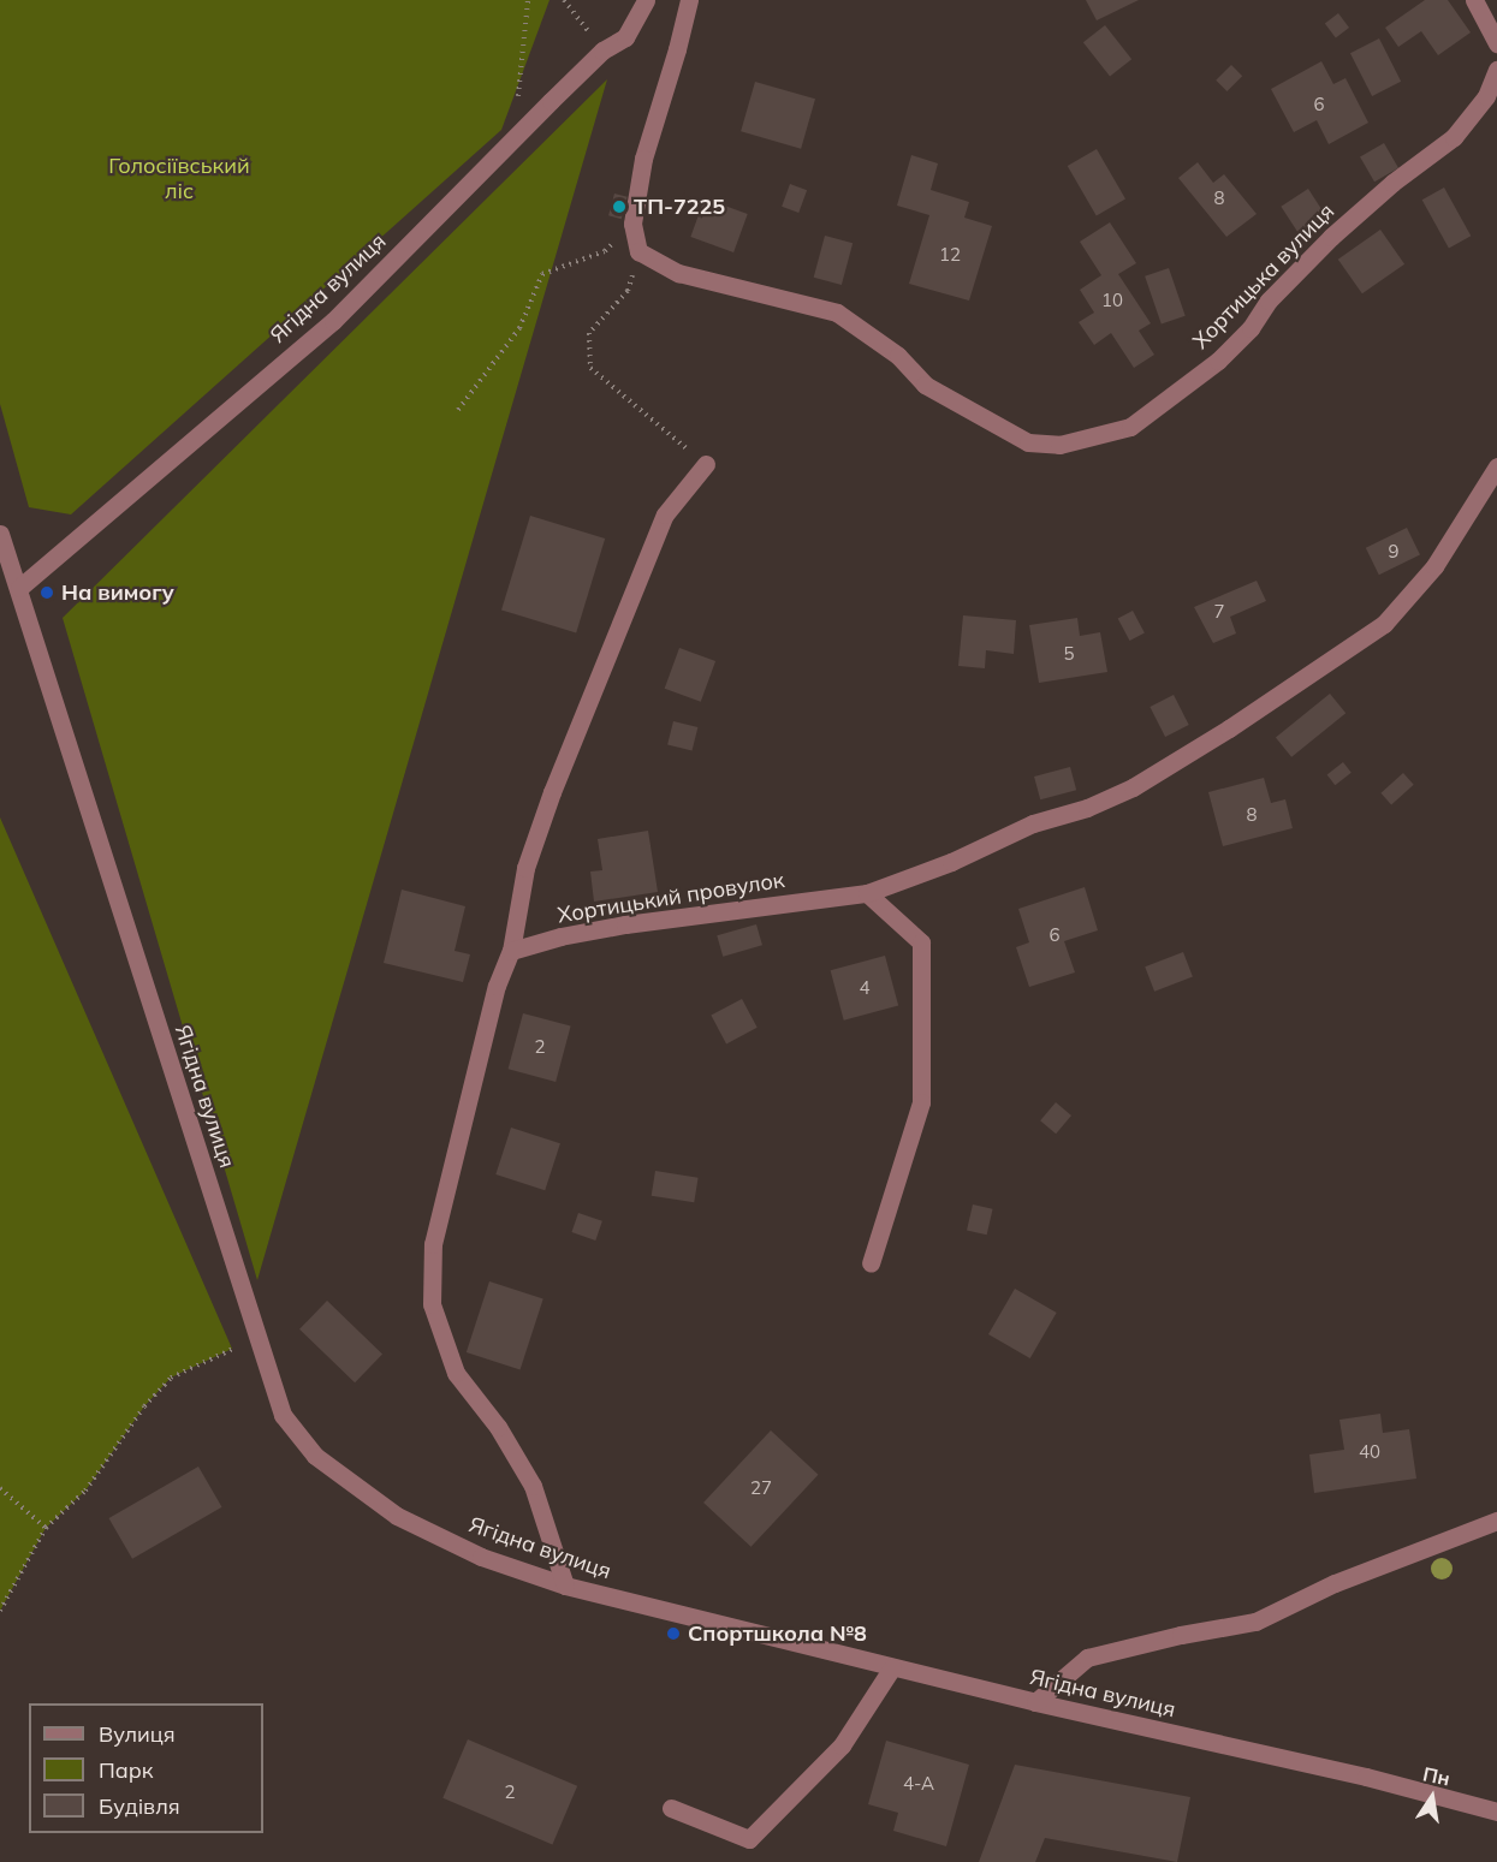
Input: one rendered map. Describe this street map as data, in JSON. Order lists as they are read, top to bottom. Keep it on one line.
{"streets":{"street":["Хортицька вулиця","Ягідна вулиця","Хортицький провулок"]},"parks":["Голосіївський ліс"],"places":["ТП-7225","На вимогу","Спортшкола №8"],"house_numbers":["6","8","12","10","9","7","5","8","6","4","2","40","27","4-А","2"],"legend":["Вулиця","Парк","Будівля"],"north":"top"}
